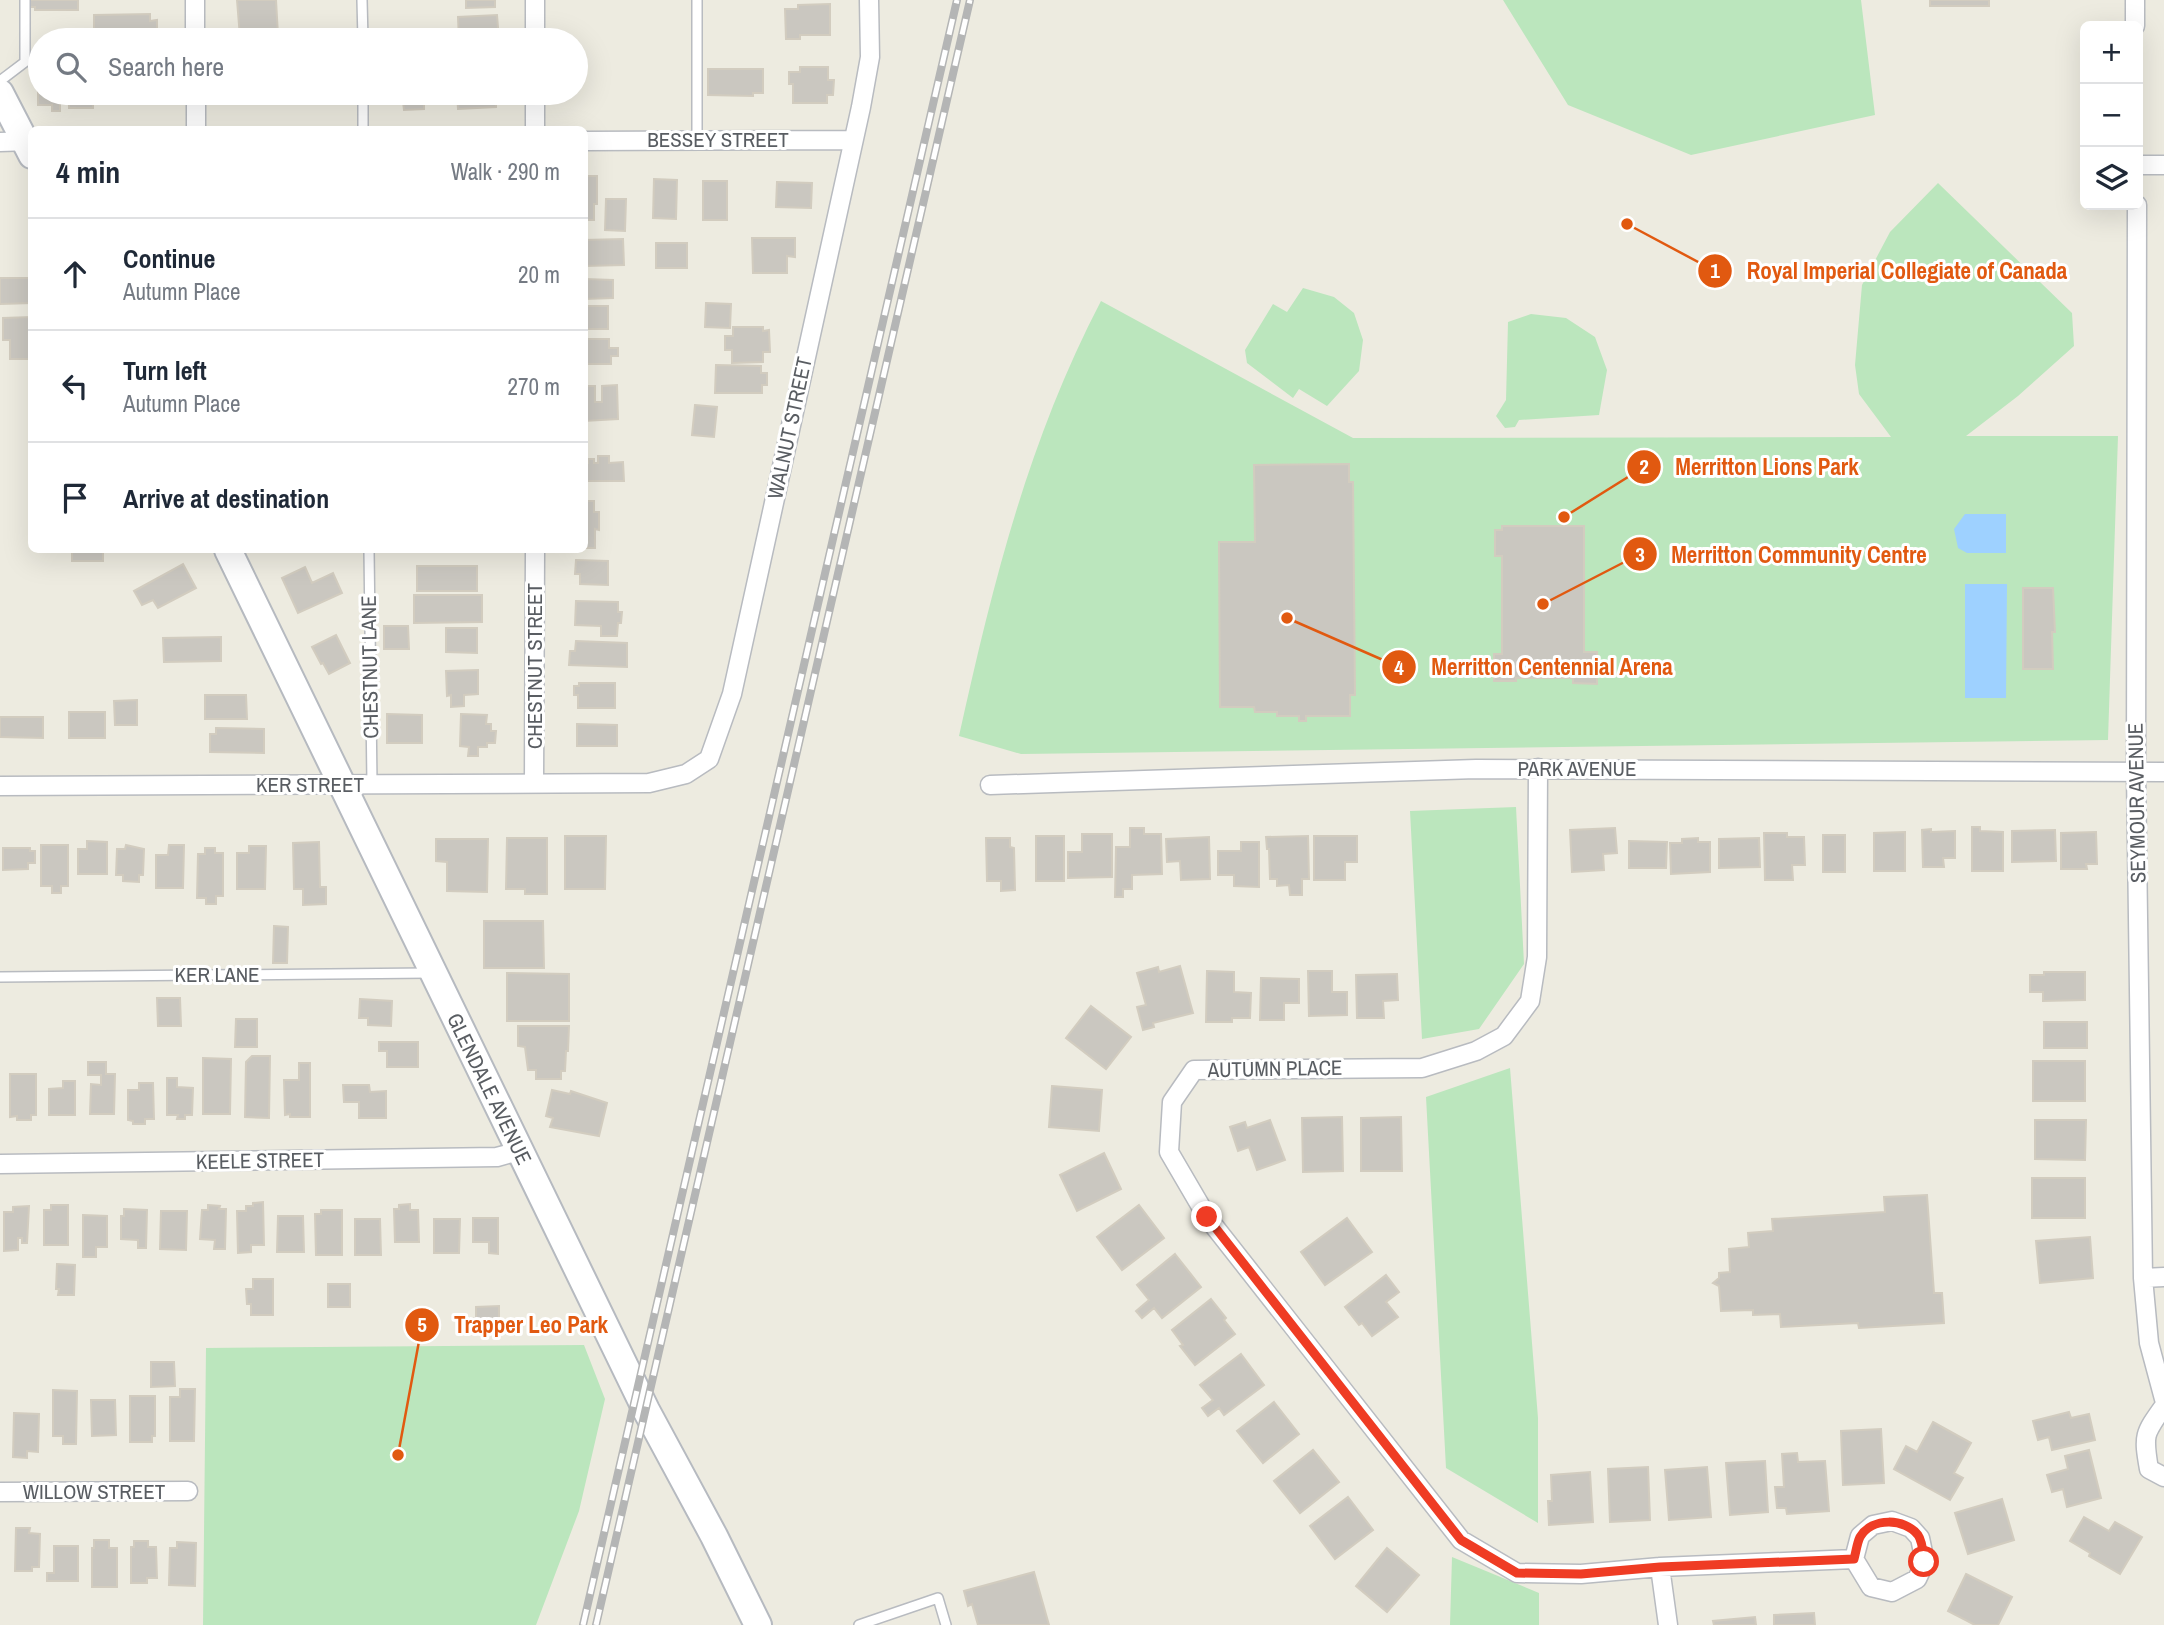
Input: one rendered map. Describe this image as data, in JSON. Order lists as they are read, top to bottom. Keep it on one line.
{"streets":{"main road":["GLENDALE AVENUE"],"street":["BESSEY STREET","WALNUT STREET","CHESTNUT STREET","PARK AVENUE","KER STREET","SEYMOUR AVENUE","AUTUMN PLACE","KEELE STREET","WILLOW STREET"],"lane":["CHESTNUT LANE","KER LANE"]},"crossings":[["BESSEY STREET","WALNUT STREET"],["WALNUT STREET","KER STREET"],["CHESTNUT STREET","KER STREET"],["CHESTNUT LANE","KER STREET"],["PARK AVENUE","SEYMOUR AVENUE"],["PARK AVENUE","AUTUMN PLACE"],["KER STREET","GLENDALE AVENUE"],["KER LANE","GLENDALE AVENUE"],["GLENDALE AVENUE","KEELE STREET"]],"places":["Royal Imperial Collegiate of Canada","Merritton Lions Park","Merritton Community Centre","Merritton Centennial Arena","Trapper Leo Park"],"page":{"map_buttons":["+","−"],"search":"Search here","heading":["4 min","Walk · 290 m"],"list":[["Continue","Autumn Place","20 m"],["Turn left","Autumn Place","270 m"],"Arrive at destination"]}}
